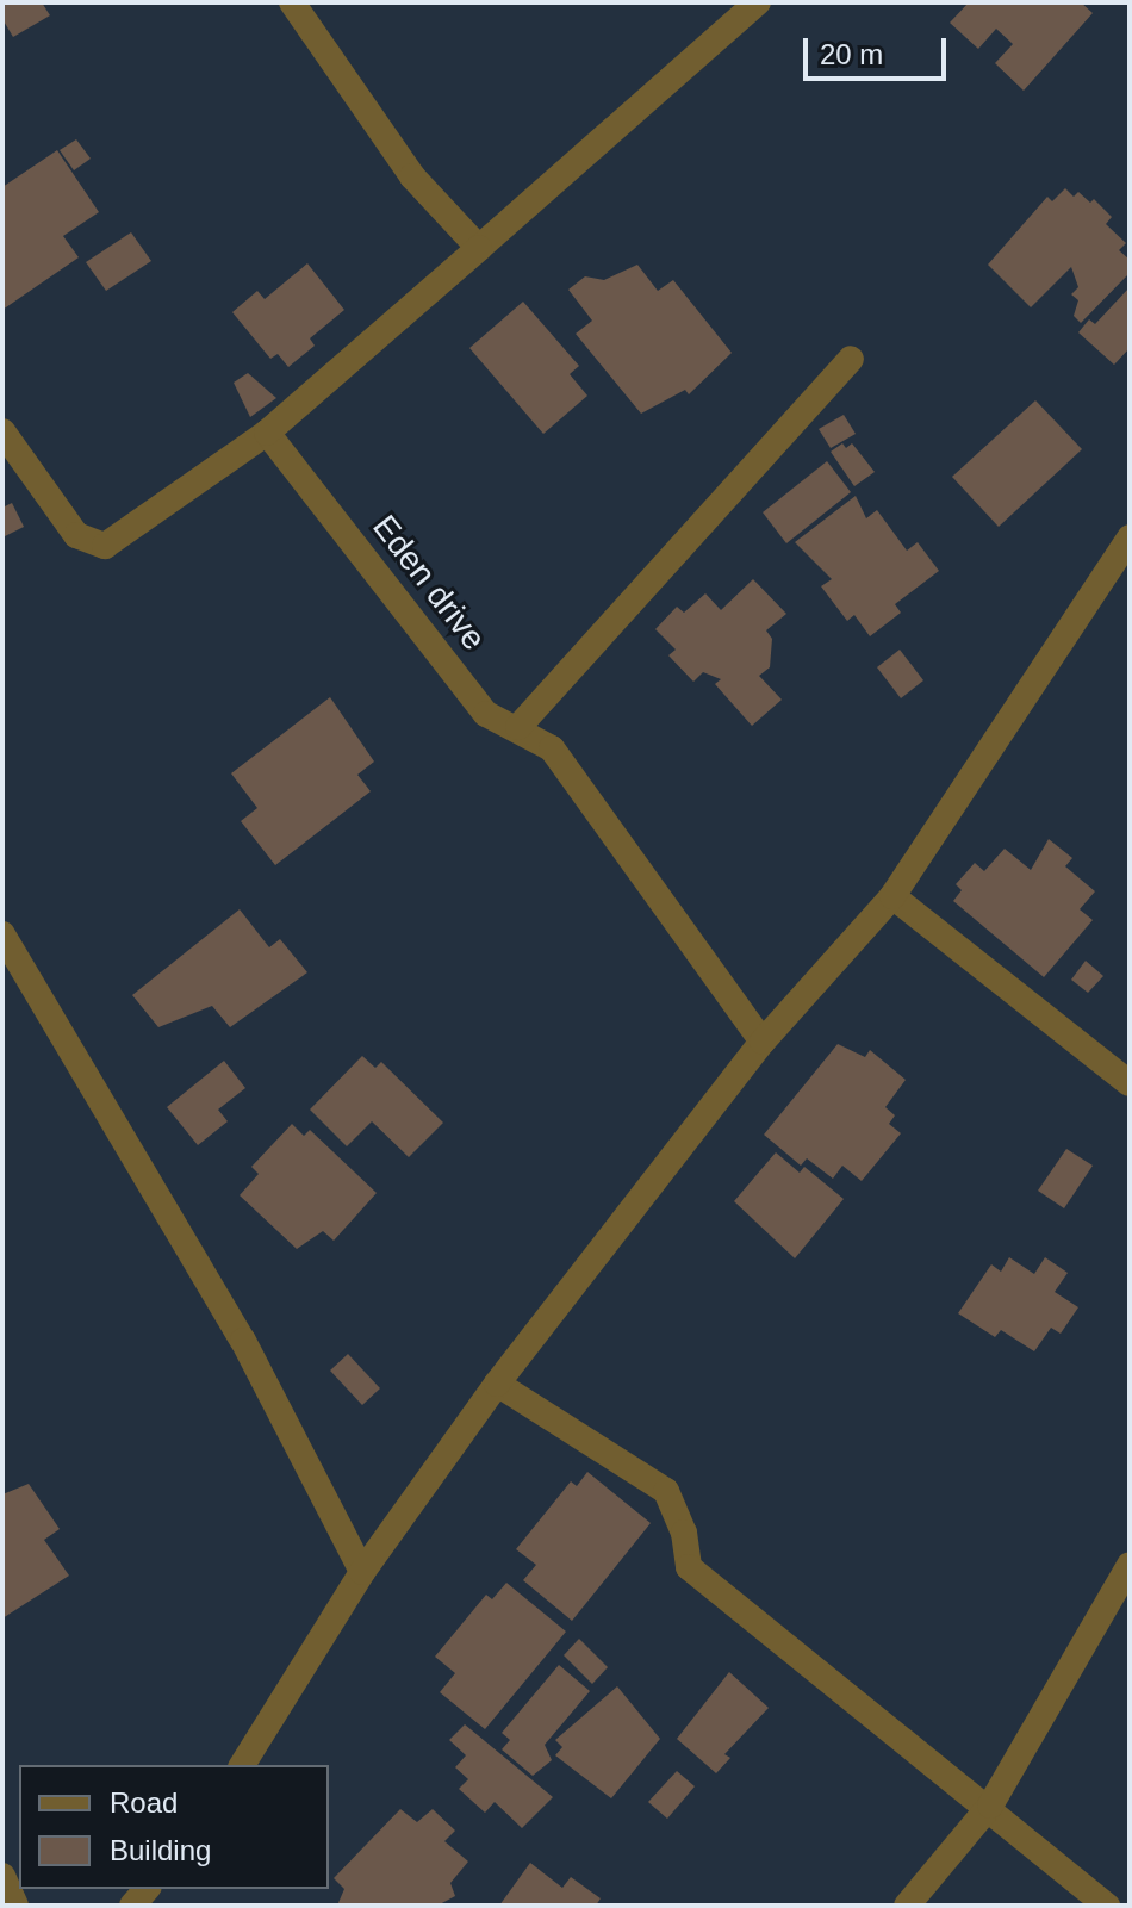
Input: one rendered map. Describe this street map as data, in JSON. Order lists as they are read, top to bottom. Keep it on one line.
{"streets":{"street":["Eden drive"]},"legend":["Road","Building"],"scale_bar":"20 m"}
